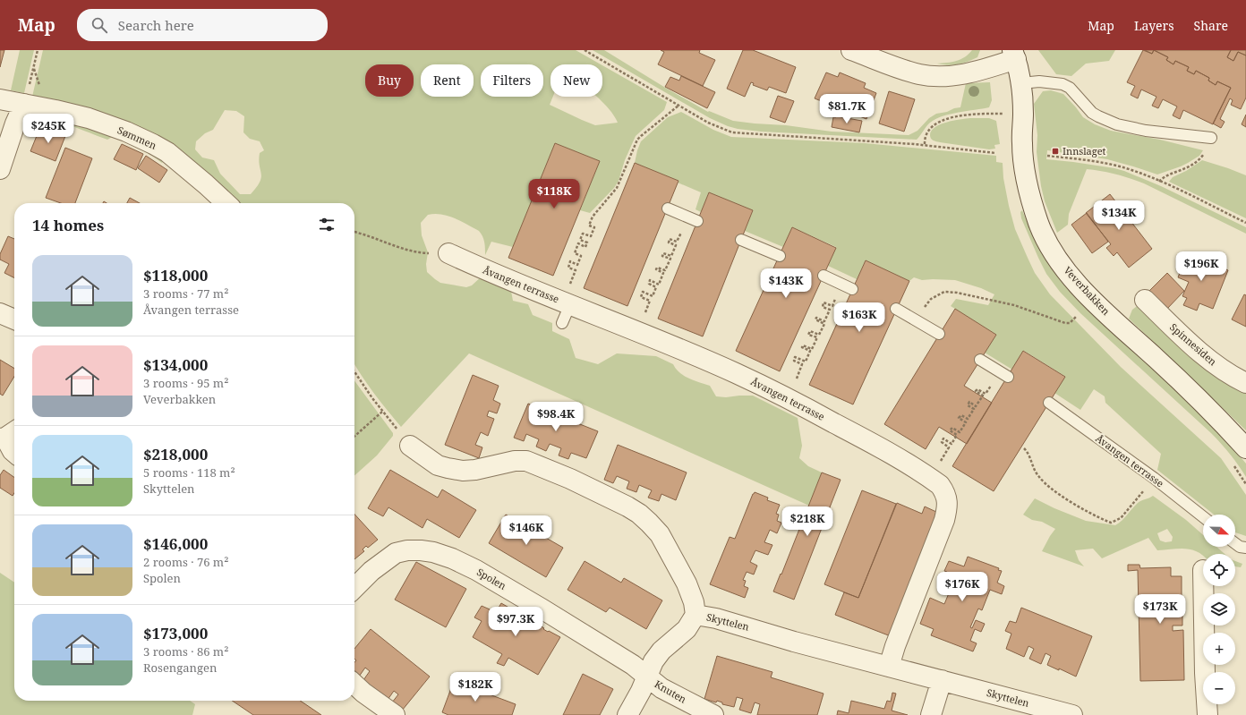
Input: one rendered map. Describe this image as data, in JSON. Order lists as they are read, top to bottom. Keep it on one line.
{"streets":{"street":["Sømmen","Åvangen terrasse","Veverbakken","Spinnesiden","Spolen","Skyttelen","Knuten"]},"crossings":[["Åvangen terrasse","Skyttelen"],["Spolen","Knuten"]],"places":{"transit":["Innslaget"]},"north":"right","page":{"header":"Map","search":"Search here","nav":["Map","Layers","Share"],"chip":["Buy","Rent","Filters","New"],"price":["$81.7K","$245K","$118K","$134K","$196K","$143K","$163K","$98.4K","$218K","$146K","$176K","$173K","$97.3K","$182K"],"heading":"14 homes","list":[{"name":"$118,000","note":"3 rooms · 77 m² · Åvangen terrasse"},{"name":"$134,000","note":"3 rooms · 95 m² · Veverbakken"},{"name":"$218,000","note":"5 rooms · 118 m² · Skyttelen"},{"name":"$146,000","note":"2 rooms · 76 m² · Spolen"},{"name":"$173,000","note":"3 rooms · 86 m² · Rosengangen"}],"map_buttons":["+","−"]}}
